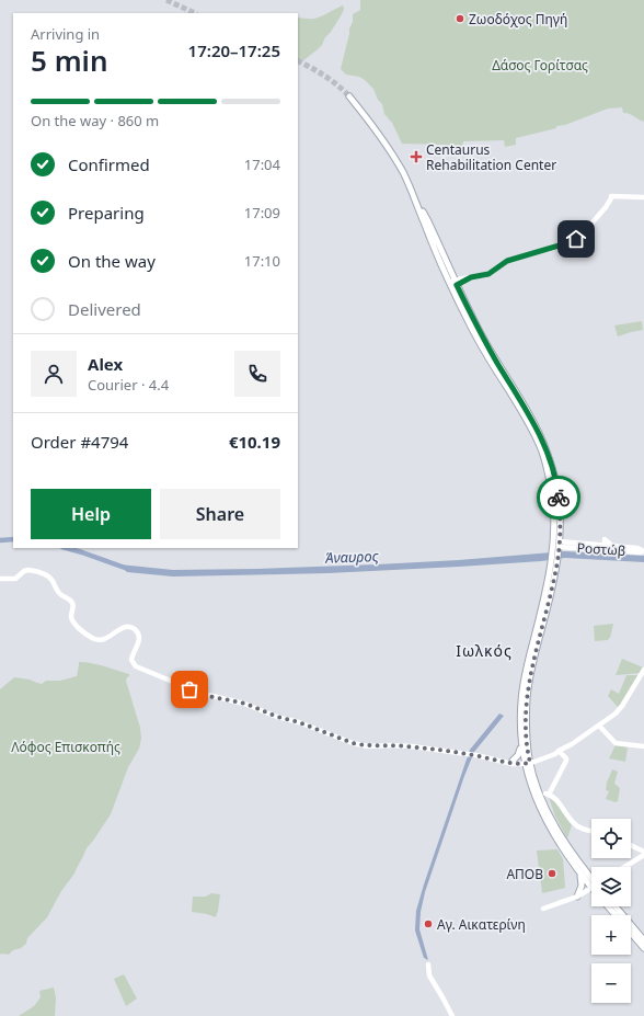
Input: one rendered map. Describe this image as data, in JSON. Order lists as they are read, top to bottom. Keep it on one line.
{"streets":{"street":["Ροστώβ"]},"districts":["Ιωλκός"],"water":["Άναυρος"],"parks":["Δάσος Γορίτσας","Λόφος Επισκοπής"],"places":{"other":["Ζωοδόχος Πηγή","ΑΠΟΒ","Αγ. Αικατερίνη"],"health":["Centaurus Rehabilitation Center"]},"page":{"heading":["5 min","Arriving in","17:20–17:25"],"panel":["Alex","Courier · 4.4","Order #4794","€10.19"],"bar":"On the way · 860 m","list":[["Confirmed","17:04"],["Preparing","17:09"],["On the way","17:10"],"Delivered"],"buttons":["Help","Share"],"map_buttons":["+","−"]}}
